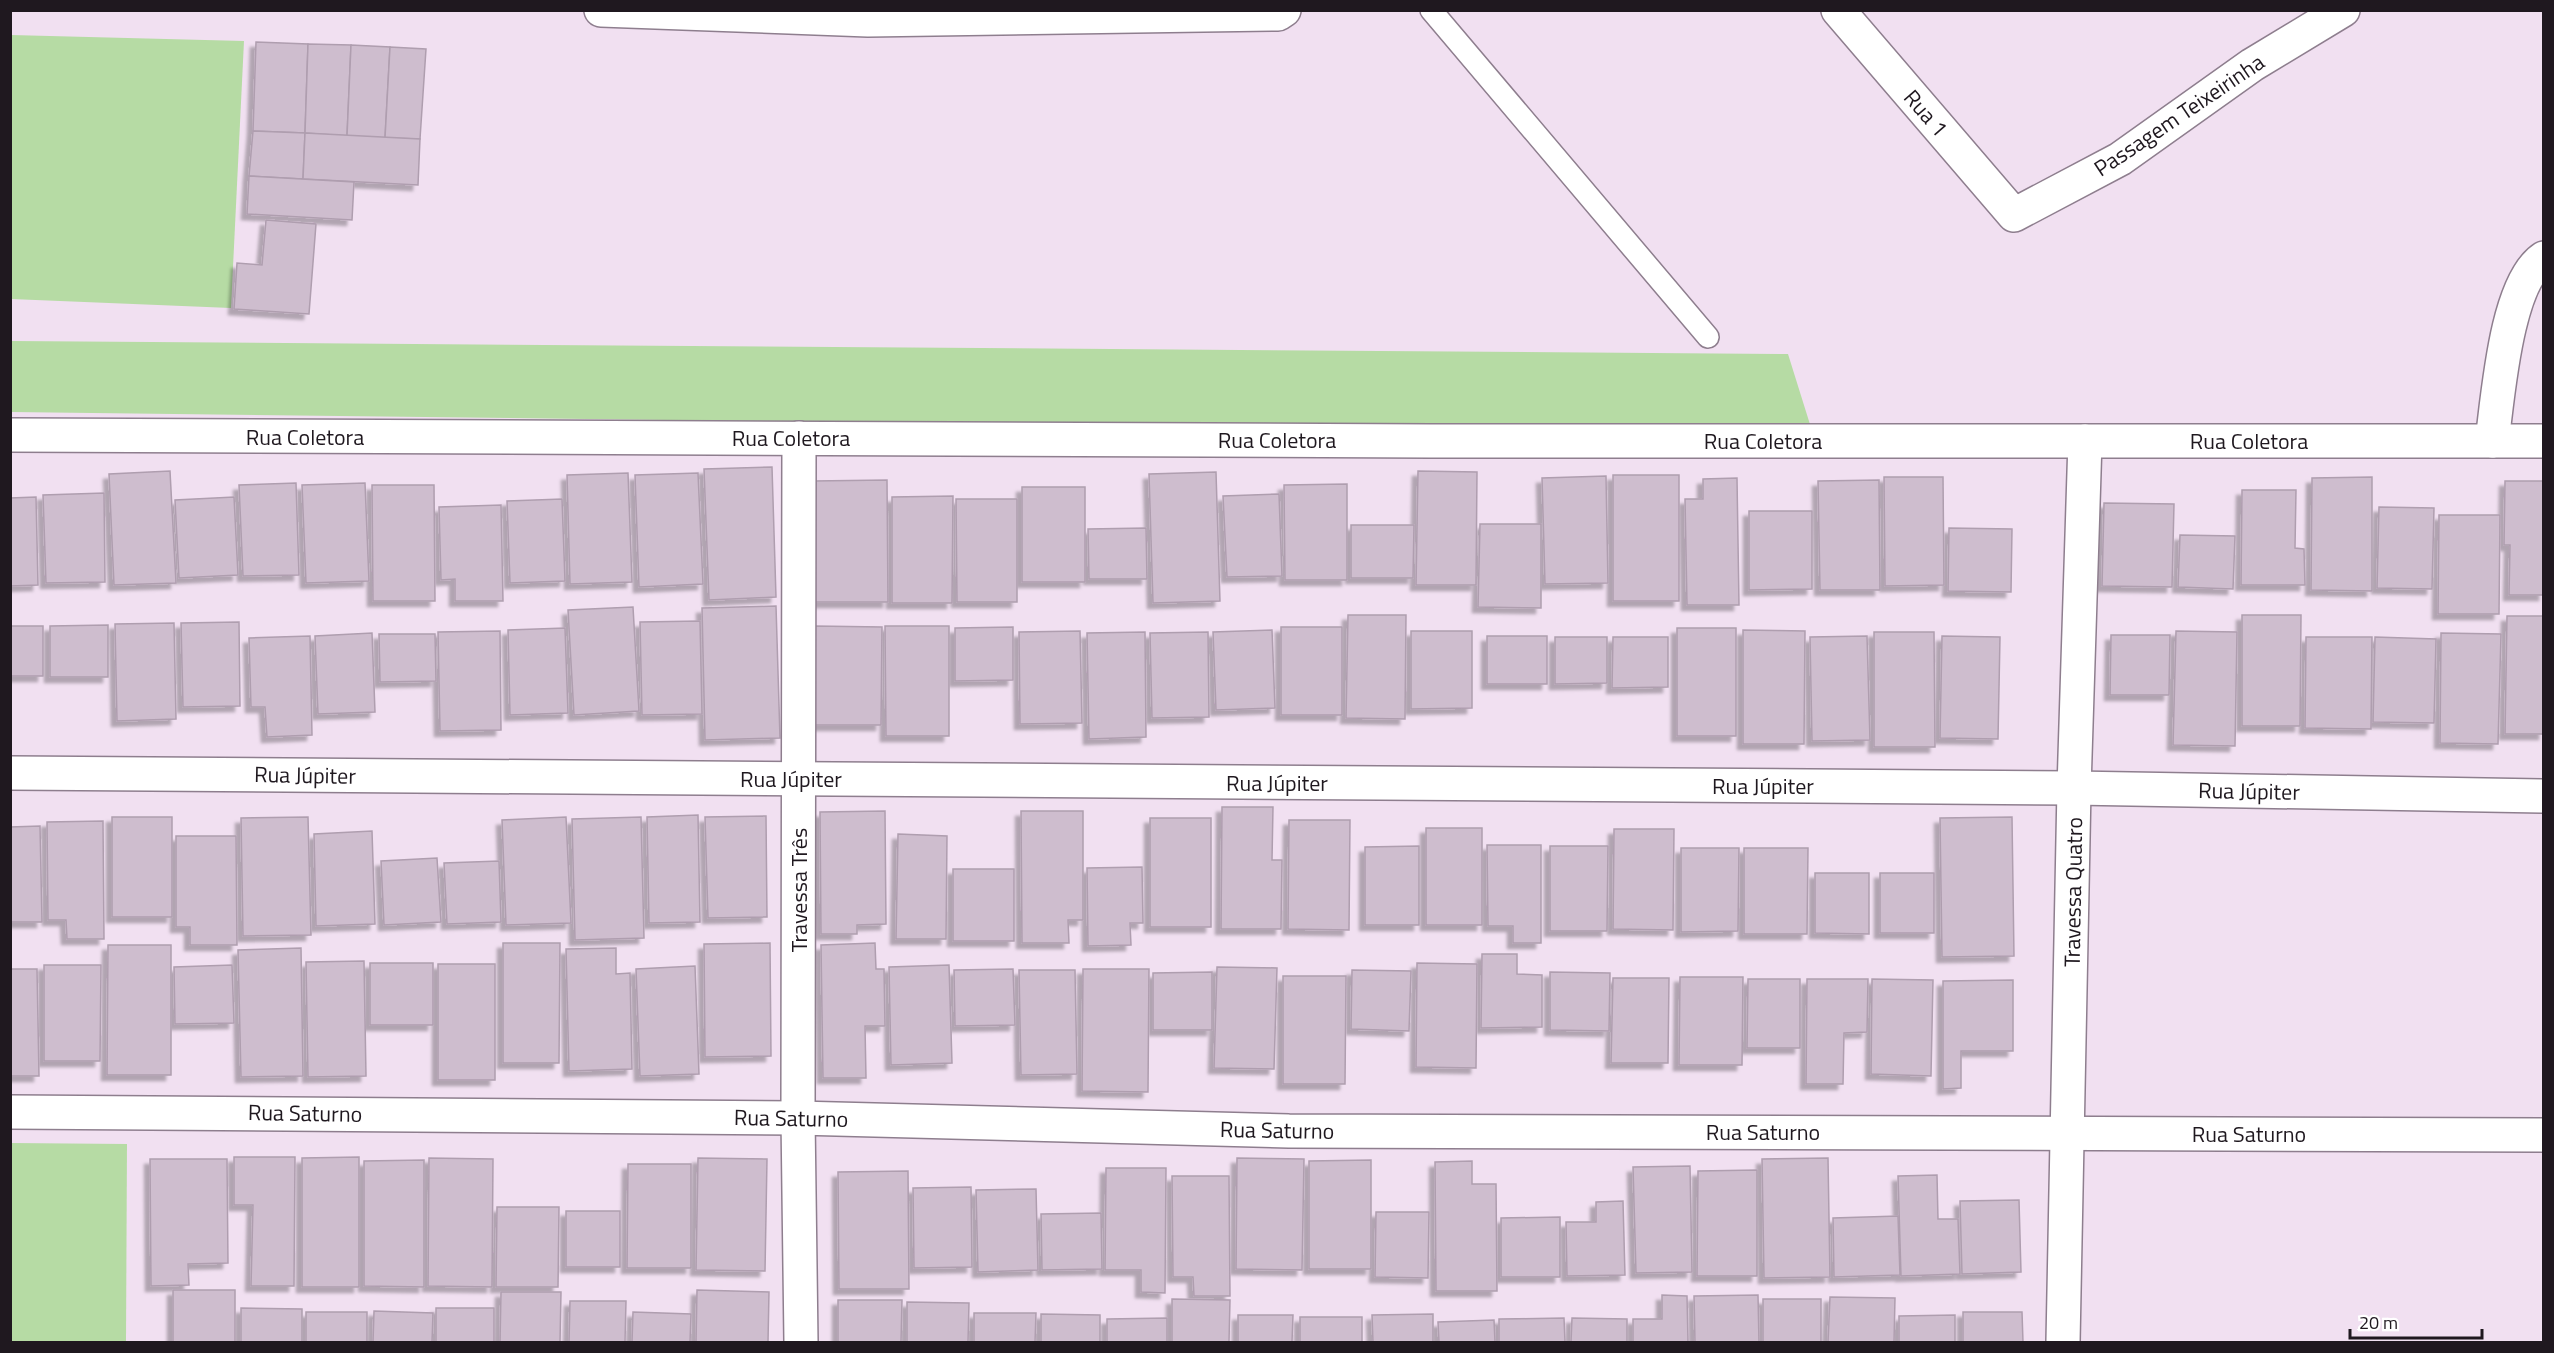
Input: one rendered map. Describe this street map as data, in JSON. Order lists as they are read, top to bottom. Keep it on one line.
{"streets":{"street":["Rua 1","Passagem Teixeirinha","Rua Coletora","Rua Júpiter","Travessa Três","Travessa Quatro","Rua Saturno"]},"crossings":[["Rua 1","Passagem Teixeirinha"],["Rua Coletora","Travessa Três"],["Rua Coletora","Travessa Quatro"],["Rua Júpiter","Travessa Três"],["Rua Júpiter","Travessa Quatro"],["Travessa Três","Rua Saturno"],["Travessa Quatro","Rua Saturno"]],"scale_bar":"20 m"}
